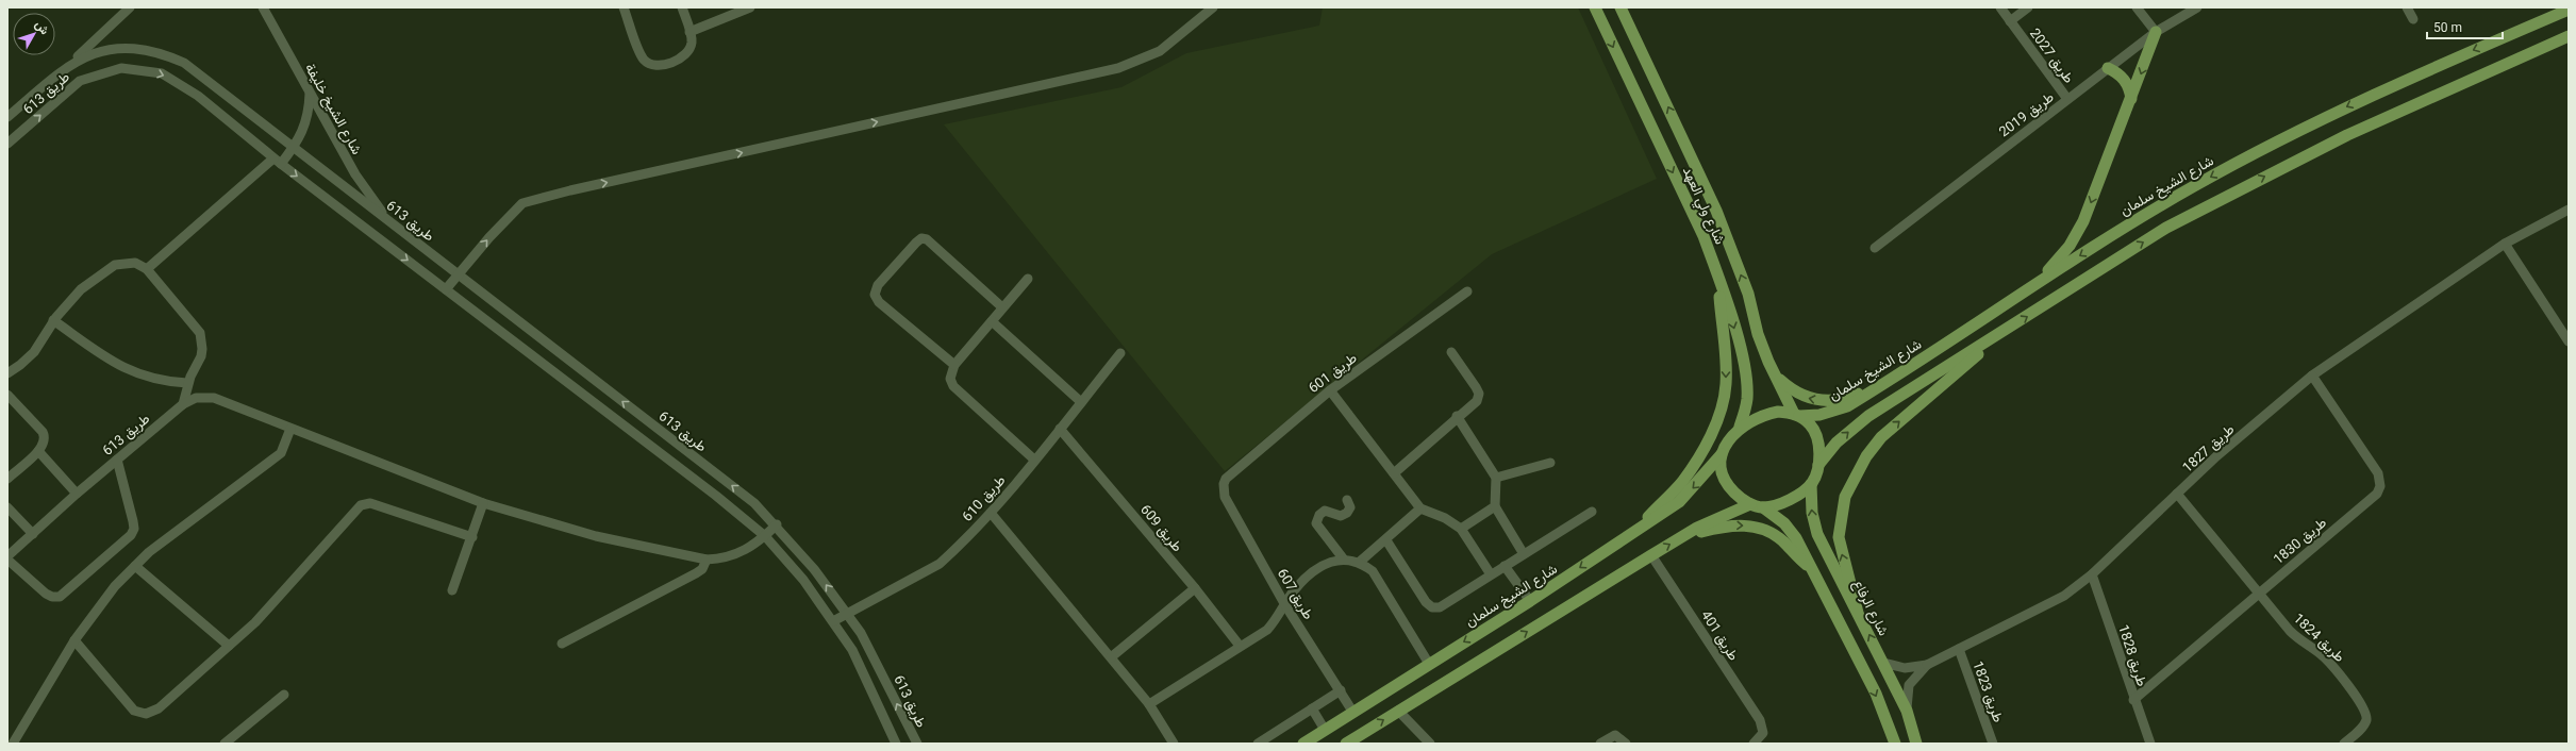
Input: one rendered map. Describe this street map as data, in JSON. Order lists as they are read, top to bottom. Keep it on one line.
{"streets":{"main road":["شارع الشيخ سلمان","شارع ولي العهد","شارع الرفاع"],"street":["طريق 2027","طريق 613","شارع الشيخ خليفة","طريق 2019","طريق 601","طريق 1827","طريق 610","طريق 609","طريق 1830","طريق 607","طريق 401","طريق 1824","طريق 1828","طريق 1823"]},"crossings":[["طريق 2027","طريق 2019"],["طريق 613","شارع الشيخ خليفة"],["طريق 613","طريق 610"],["شارع الشيخ سلمان","شارع ولي العهد"],["شارع الشيخ سلمان","طريق 607"],["شارع الشيخ سلمان","شارع الرفاع"],["شارع ولي العهد","شارع الرفاع"],["طريق 601","طريق 607"],["طريق 1827","طريق 1830"],["طريق 1827","شارع الرفاع"],["طريق 1827","طريق 1828"],["طريق 1827","طريق 1823"],["طريق 610","طريق 609"],["طريق 1830","طريق 1824"],["طريق 1830","طريق 1828"]],"scale_bar":"50 m","north":"top right"}
